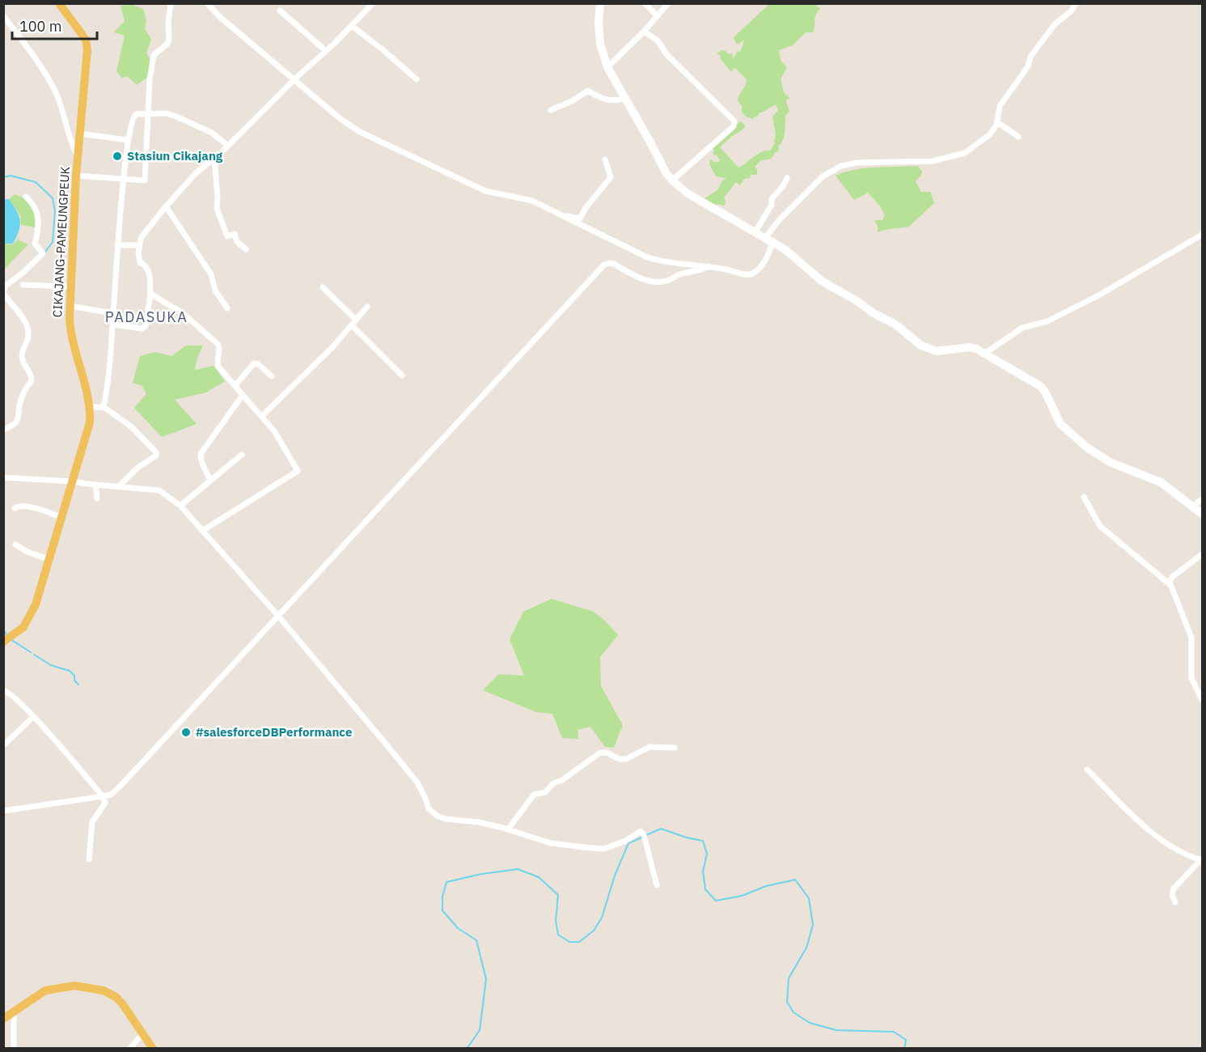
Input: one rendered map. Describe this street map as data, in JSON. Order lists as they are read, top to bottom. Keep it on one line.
{"streets":{"main road":["CIKAJANG-PAMEUNGPEUK"]},"districts":["PADASUKA"],"places":["Stasiun Cikajang","#salesforceDBPerformance"],"scale_bar":"100 m"}
